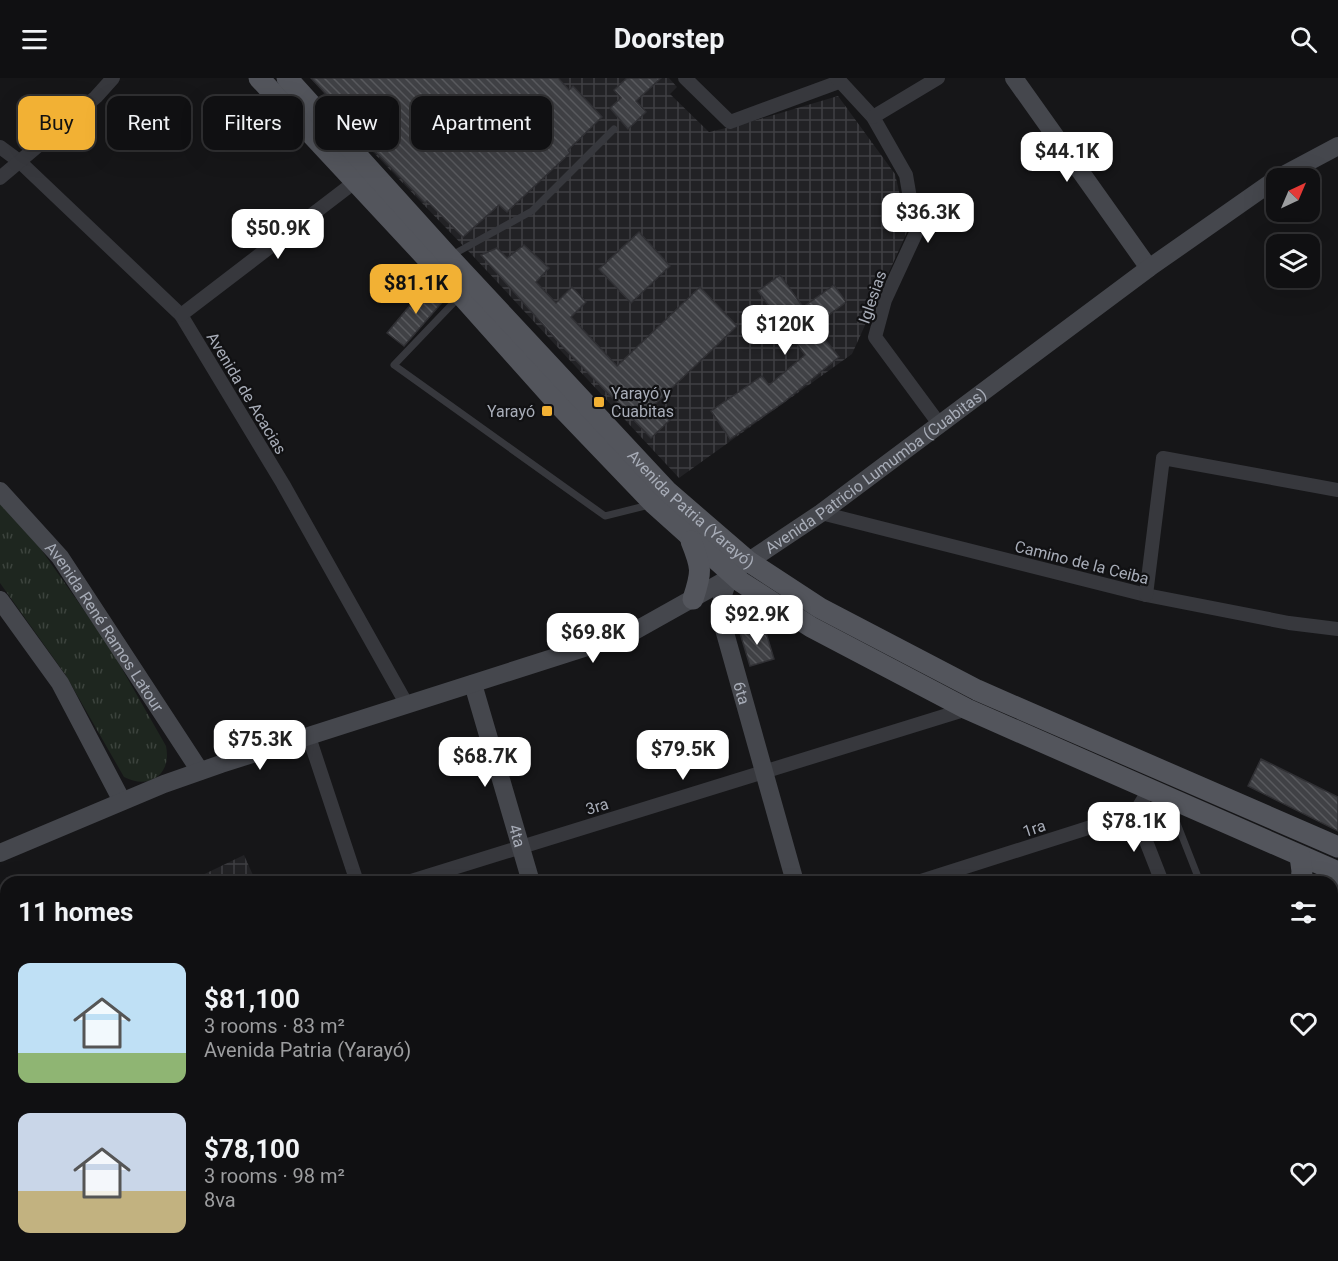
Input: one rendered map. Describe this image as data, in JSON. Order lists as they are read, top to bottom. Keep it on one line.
{"streets":{"main road":["Avenida Patricio Lumumba (Cuabitas)","Avenida Patria (Yarayó)","Avenida René Ramos Latour","6ta","4ta"],"street":["Iglesias","Avenida de Acacias","Camino de la Ceiba","3ra","1ra"]},"crossings":[["Iglesias","Avenida Patricio Lumumba (Cuabitas)"],["Avenida de Acacias","Avenida Patricio Lumumba (Cuabitas)"],["Avenida Patricio Lumumba (Cuabitas)","Avenida Patria (Yarayó)"],["Avenida Patricio Lumumba (Cuabitas)","Camino de la Ceiba"],["Avenida Patricio Lumumba (Cuabitas)","Avenida René Ramos Latour"],["Avenida Patricio Lumumba (Cuabitas)","6ta"],["Avenida Patricio Lumumba (Cuabitas)","4ta"],["Avenida Patria (Yarayó)","6ta"],["Avenida Patria (Yarayó)","3ra"],["6ta","3ra"],["3ra","4ta"]],"places":{"transit":["Yarayó y Cuabitas","Yarayó"]},"north":"top right","page":{"header":"Doorstep","chip":["Buy","Rent","Filters","New","Apartment"],"price":["$44.1K","$36.3K","$50.9K","$81.1K","$120K","$92.9K","$69.8K","$75.3K","$79.5K","$68.7K","$78.1K"],"heading":"11 homes","list":[{"name":"$81,100","note":"3 rooms · 83 m² · Avenida Patria (Yarayó)"},{"name":"$78,100","note":"3 rooms · 98 m² · 8va"}]}}
